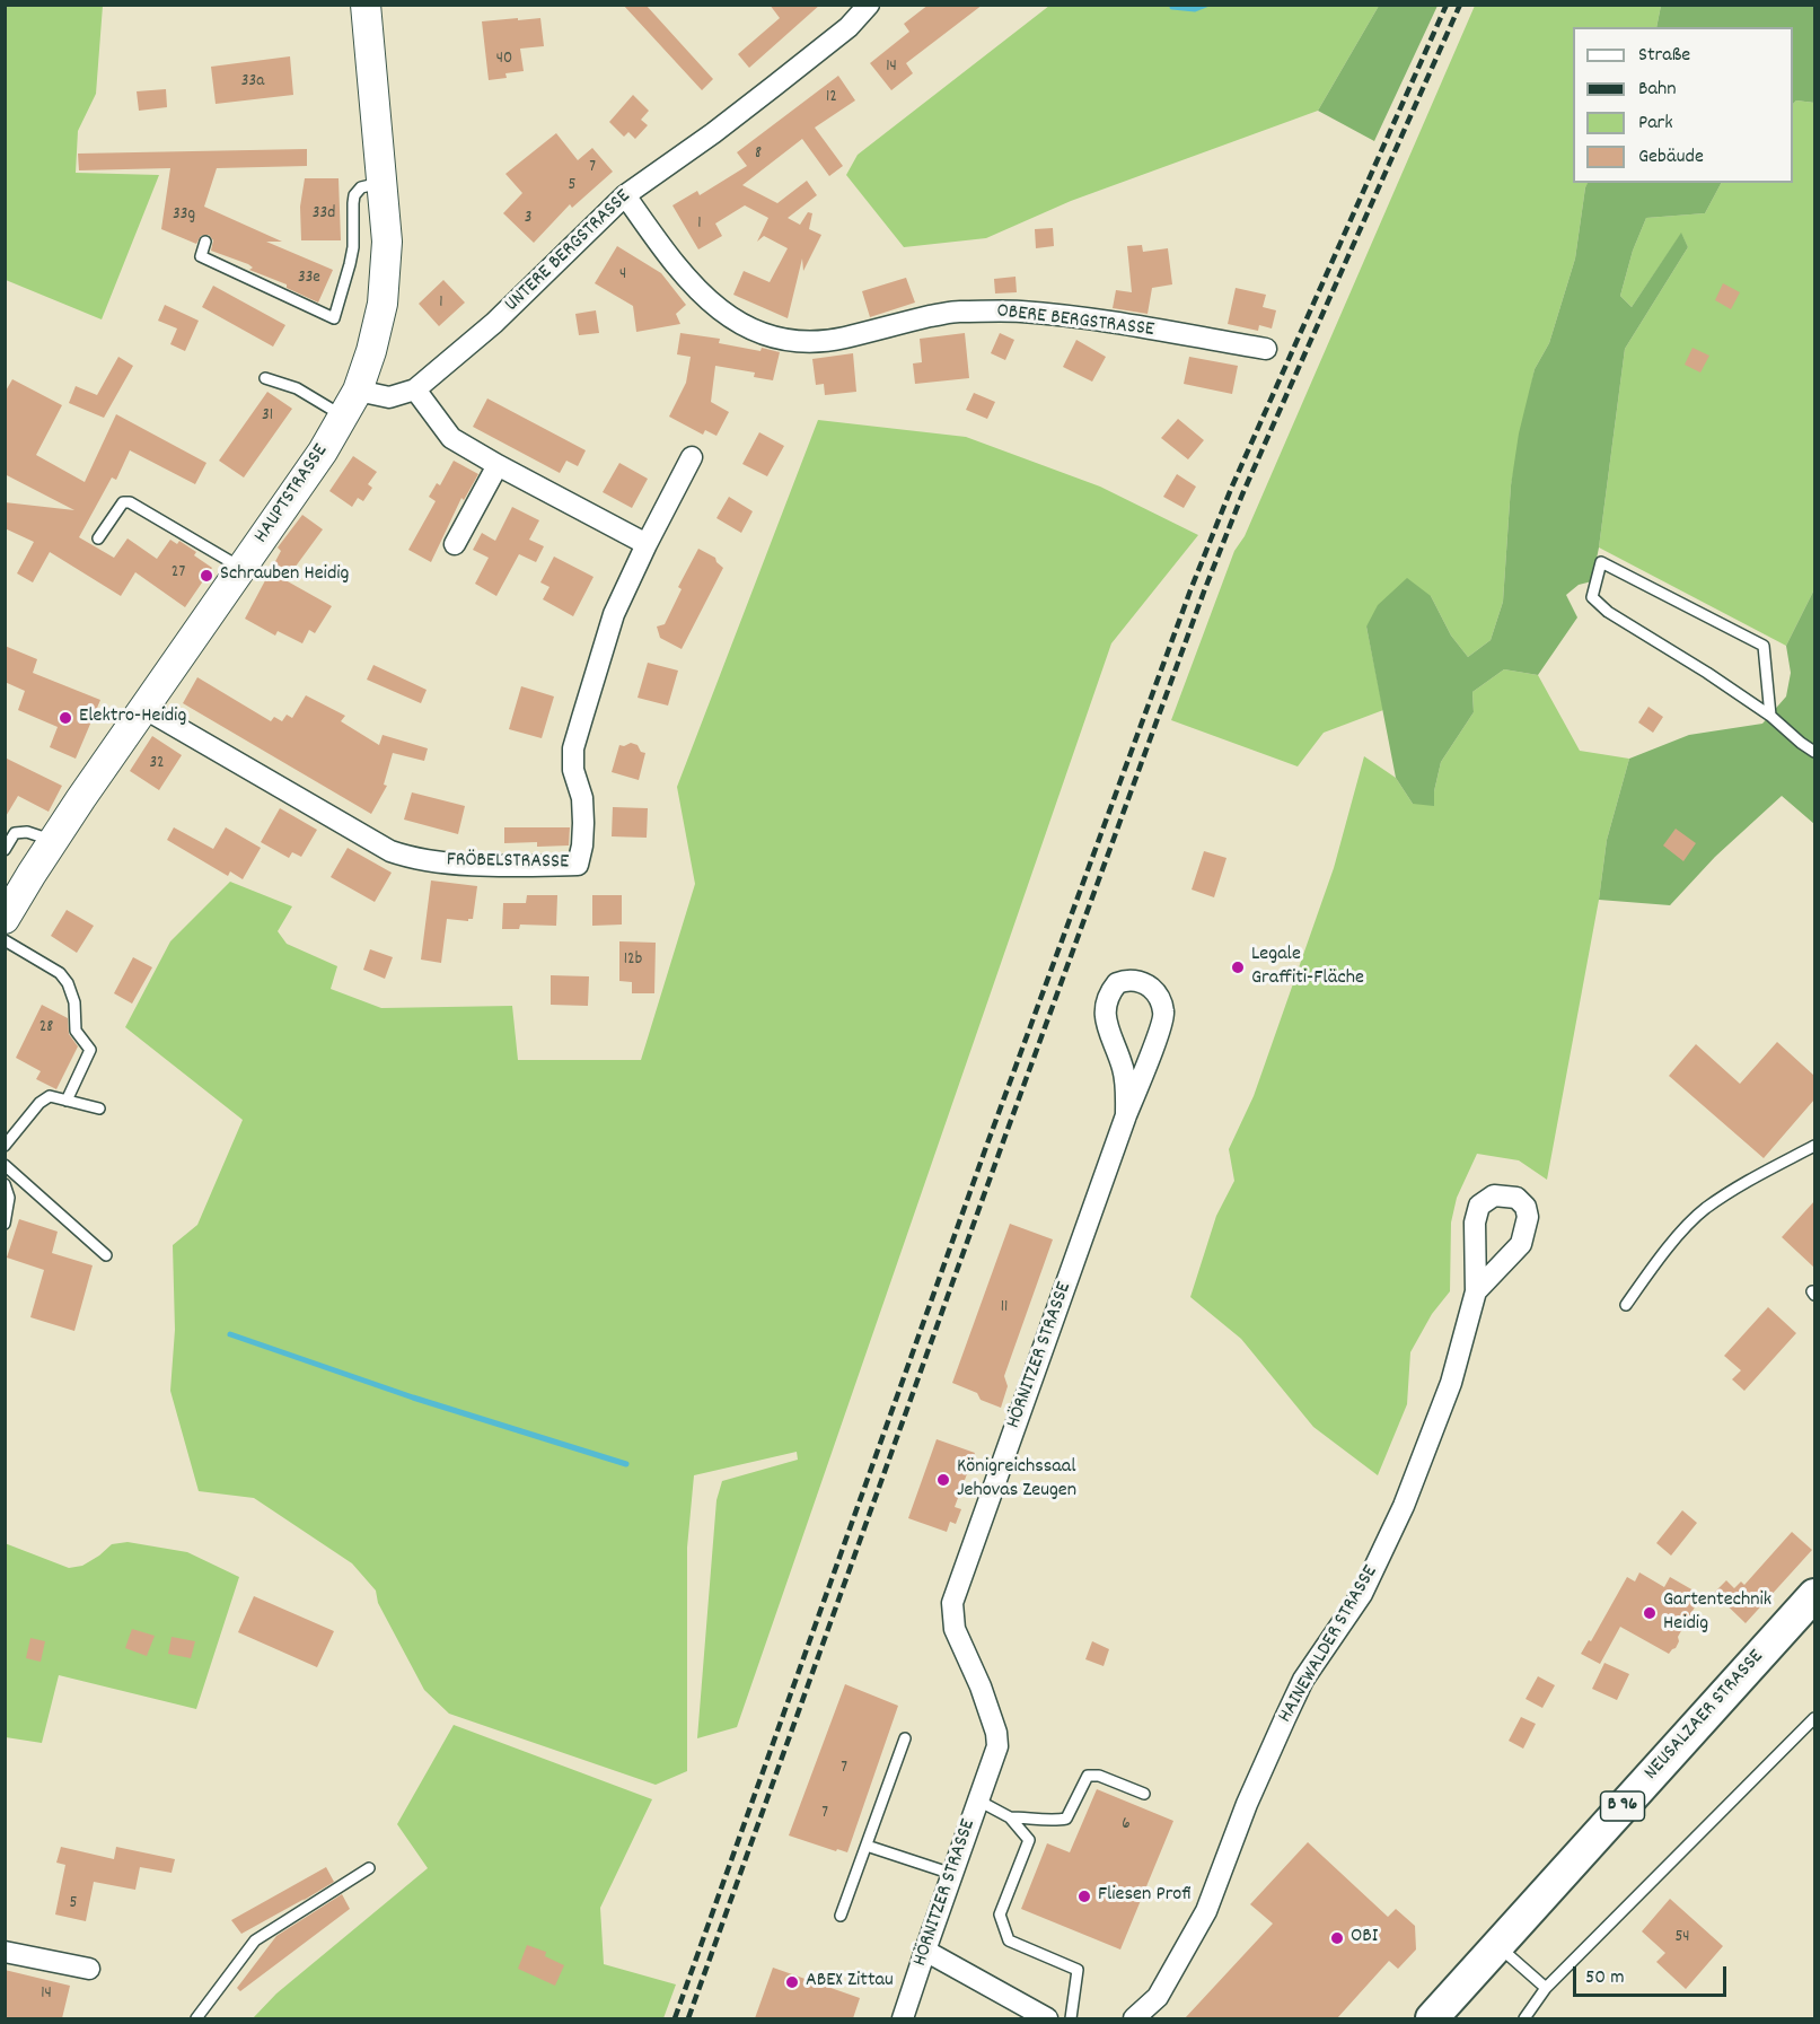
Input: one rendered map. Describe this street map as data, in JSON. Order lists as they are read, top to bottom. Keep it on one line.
{"streets":{"main road":["HAUPTSTRASSE","NEUSALZAER STRASSE","B 96"],"street":["UNTERE BERGSTRASSE","OBERE BERGSTRASSE","FRÖBELSTRASSE","HÖRNITZER STRASSE","HAINEWALDER STRASSE"]},"crossings":[["UNTERE BERGSTRASSE","OBERE BERGSTRASSE"],["UNTERE BERGSTRASSE","HAUPTSTRASSE"],["HAUPTSTRASSE","FRÖBELSTRASSE"]],"places":["Schrauben Heidig","Elektro-Heidig","Legale Graffiti-Fläche","Königreichssaal Jehovas Zeugen","Gartentechnik Heidig","Fliesen Profi","OBI","ABEX Zittau"],"house_numbers":["40","14","33a","12","8","7","5","33d","33g","3","1","4","33e","1","31","27","32","12b","28","11","7","7","6","5","54","14"],"legend":["Straße","Bahn","Park","Gebäude"],"scale_bar":"50 m"}
